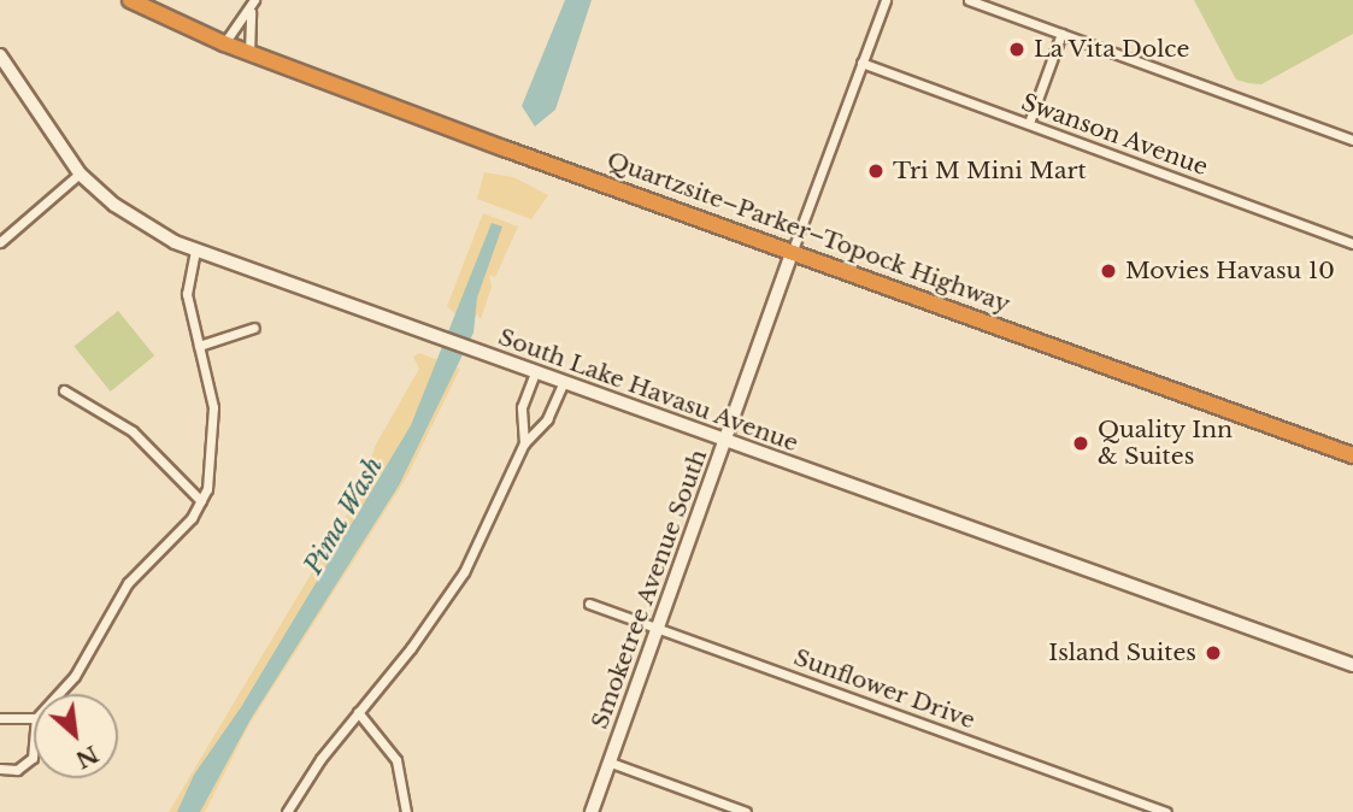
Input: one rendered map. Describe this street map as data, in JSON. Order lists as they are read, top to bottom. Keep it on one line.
{"streets":{"highway":["Quartzsite–Parker–Topock Highway"],"main road":["South Lake Havasu Avenue","Smoketree Avenue South"],"street":["Swanson Avenue","Sunflower Drive"]},"crossings":[["Swanson Avenue","Smoketree Avenue South"],["Quartzsite–Parker–Topock Highway","Smoketree Avenue South"],["South Lake Havasu Avenue","Smoketree Avenue South"],["Smoketree Avenue South","Sunflower Drive"]],"water":["Pima Wash"],"places":["La Vita Dolce","Tri M Mini Mart","Movies Havasu 10","Quality Inn & Suites","Island Suites"],"north":"bottom right"}
